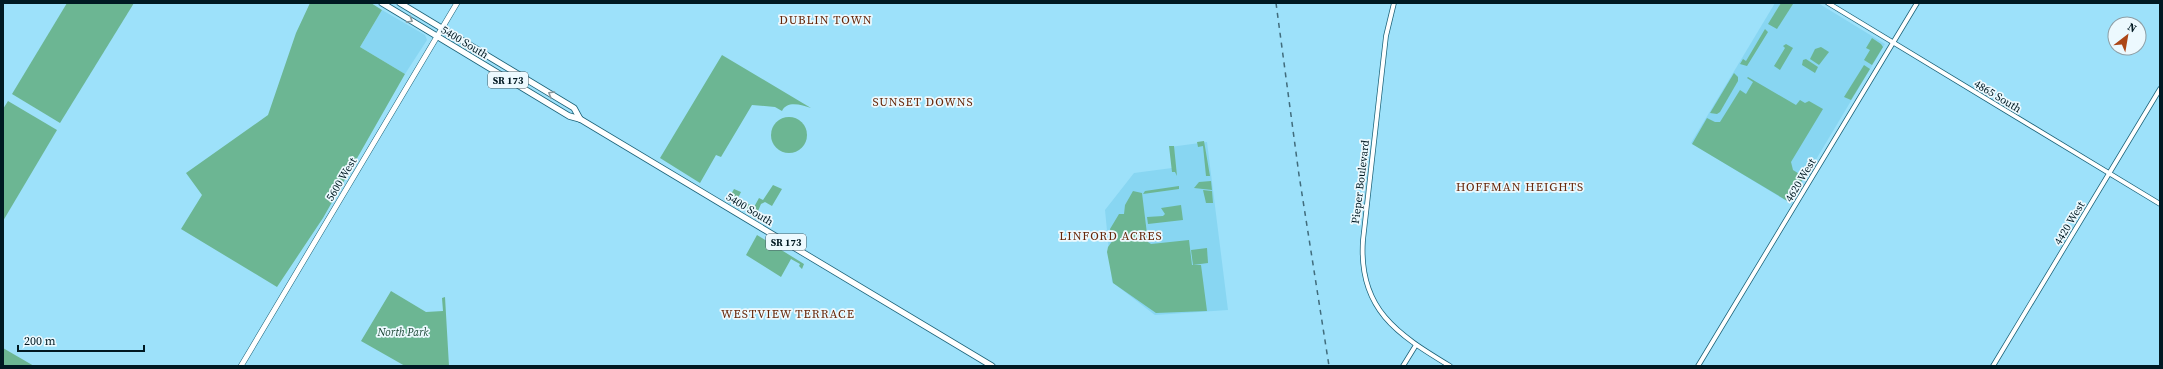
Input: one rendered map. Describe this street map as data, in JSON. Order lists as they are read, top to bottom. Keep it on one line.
{"streets":{"main road":["5400 South","SR 173","5600 West"],"street":["4865 South","4620 West","Pieper Boulevard","4420 West"]},"crossings":[["5400 South","5600 West"],["4865 South","4620 West"],["4865 South","4420 West"]],"districts":["DUBLIN TOWN","SUNSET DOWNS","HOFFMAN HEIGHTS","LINFORD ACRES","WESTVIEW TERRACE"],"parks":["North Park"],"scale_bar":"200 m","north":"top right"}
